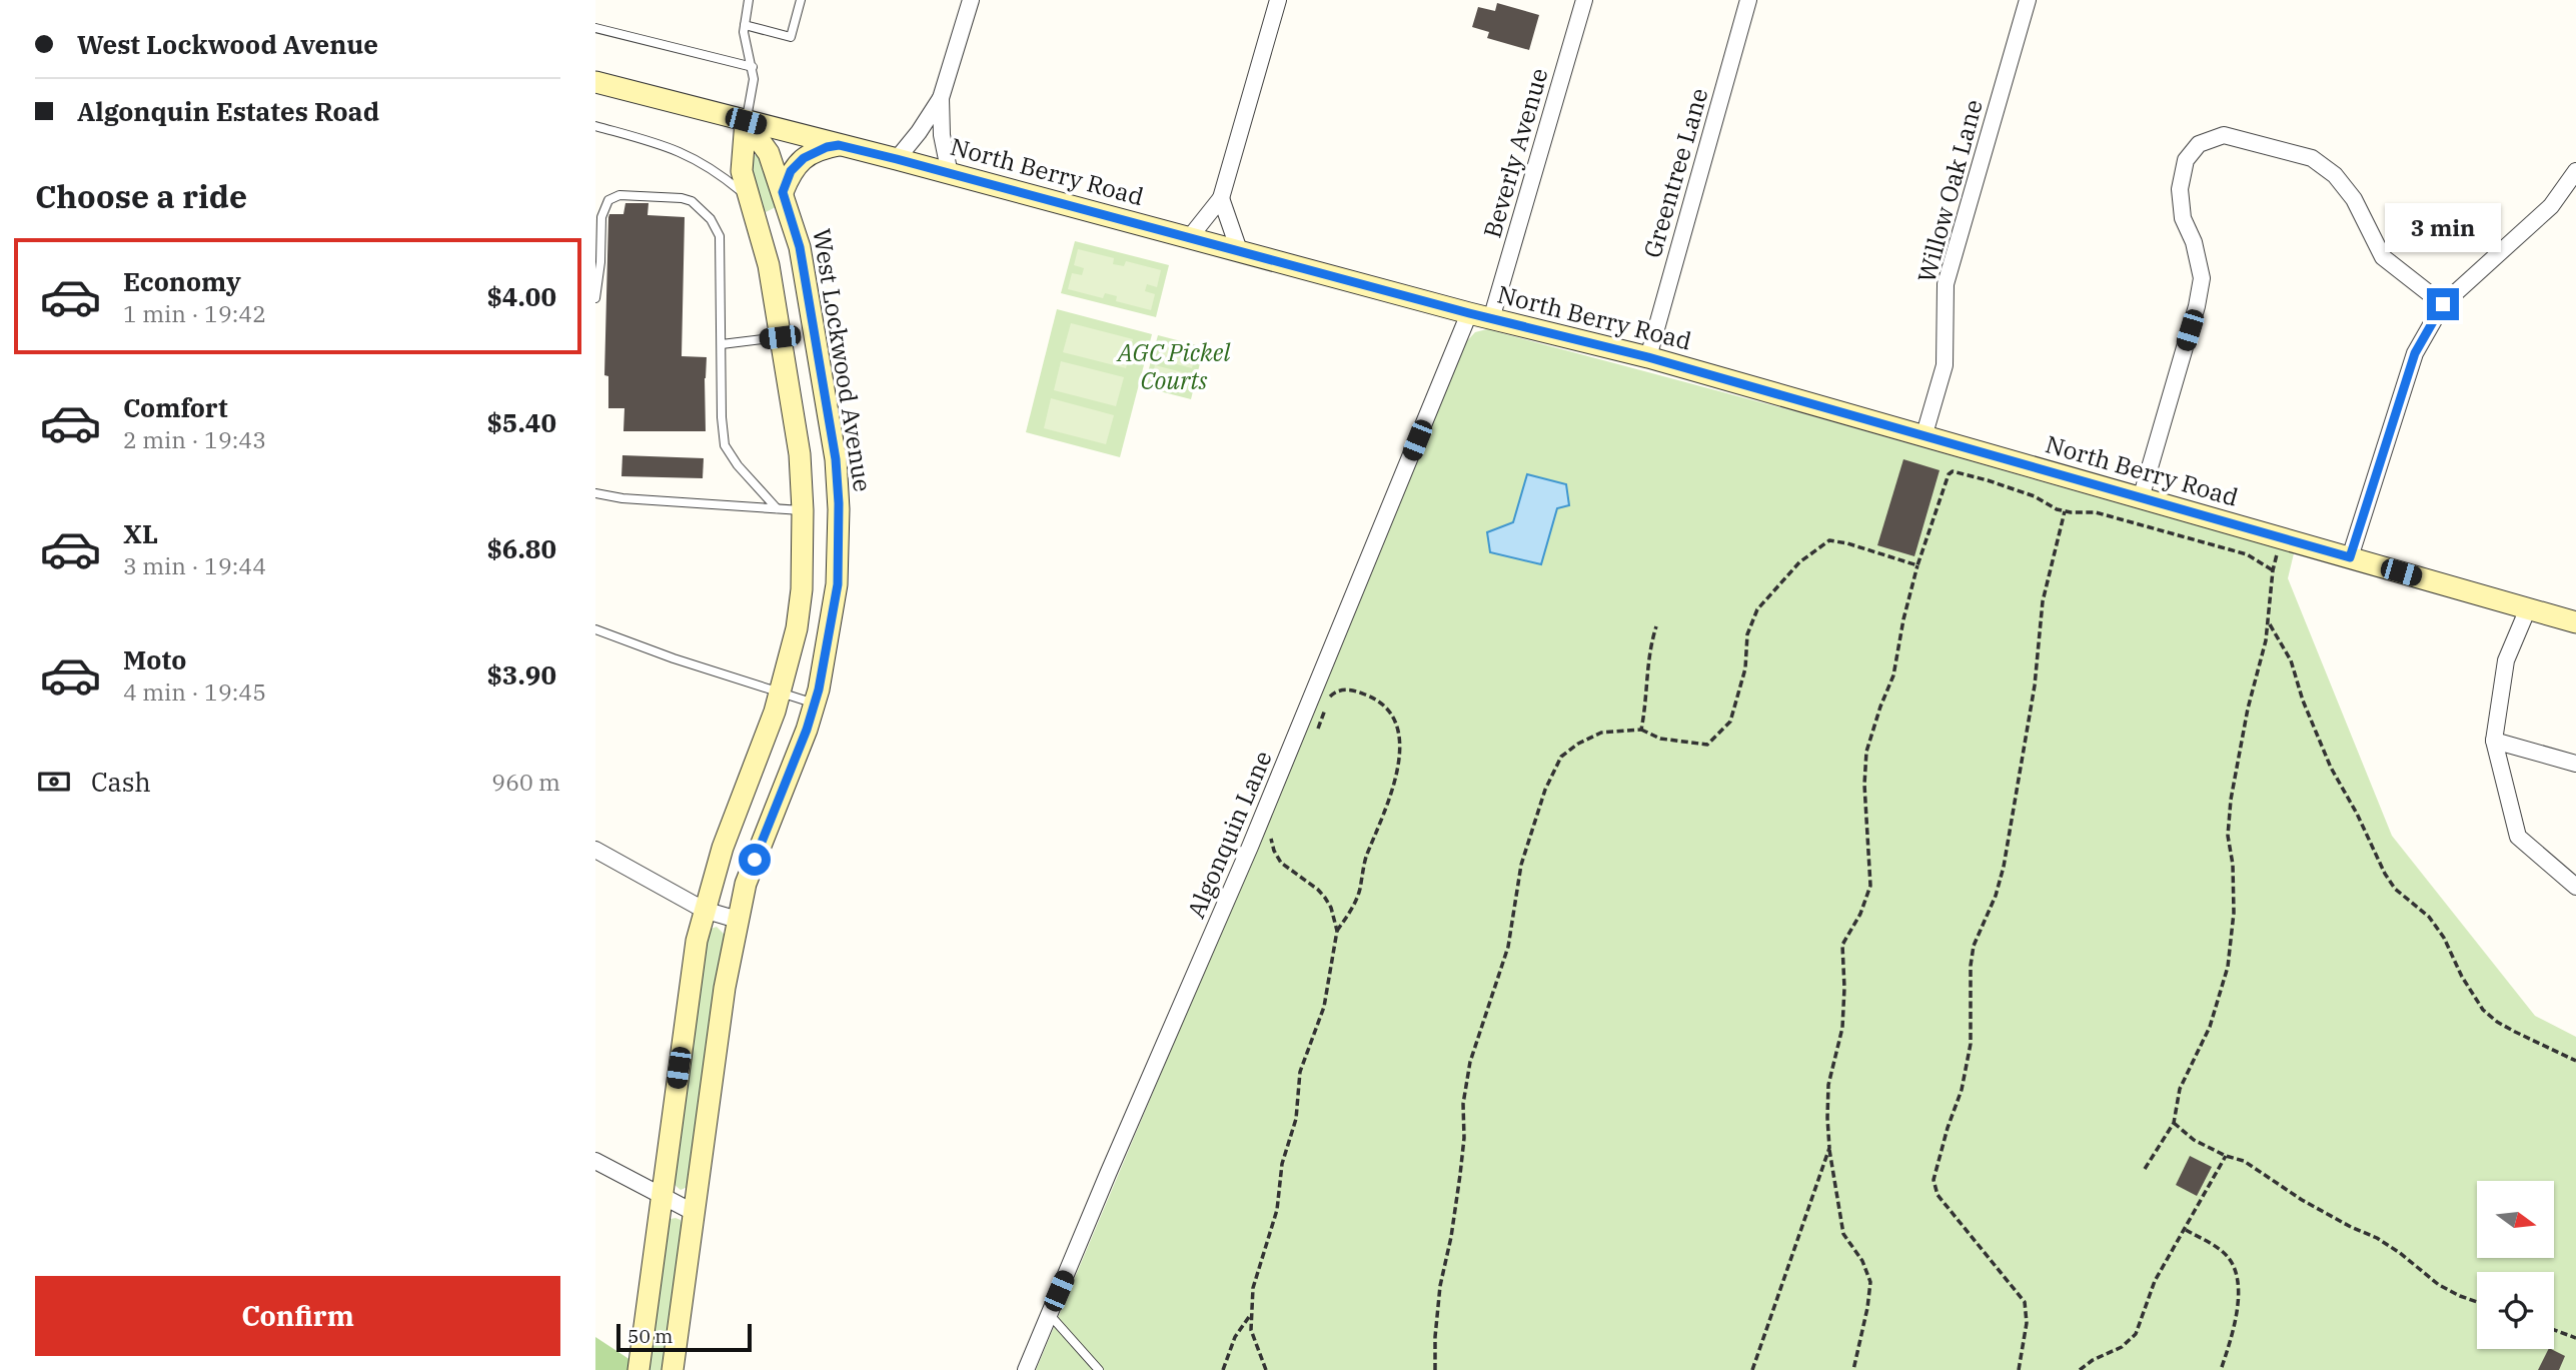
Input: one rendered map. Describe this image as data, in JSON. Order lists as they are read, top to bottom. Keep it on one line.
{"streets":{"main road":["North Berry Road","West Lockwood Avenue"],"street":["Beverly Avenue","Greentree Lane","Willow Oak Lane","Algonquin Lane"]},"crossings":[["Beverly Avenue","North Berry Road"],["North Berry Road","Greentree Lane"],["North Berry Road","Willow Oak Lane"],["North Berry Road","West Lockwood Avenue"],["North Berry Road","Algonquin Lane"]],"parks":["AGC Pickel Courts"],"scale_bar":"50 m","north":"right","page":{"banner":["West Lockwood Avenue","Algonquin Estates Road"],"heading":"Choose a ride","bubble":"3 min","list":[{"name":"Economy","note":"1 min · 19:42","value":"$4.00"},{"name":"Comfort","note":"2 min · 19:43","value":"$5.40"},{"name":"XL","note":"3 min · 19:44","value":"$6.80"},{"name":"Moto","note":"4 min · 19:45","value":"$3.90"}],"pay":["Cash","960 m"],"buttons":"Confirm","scale":"50 m"}}
